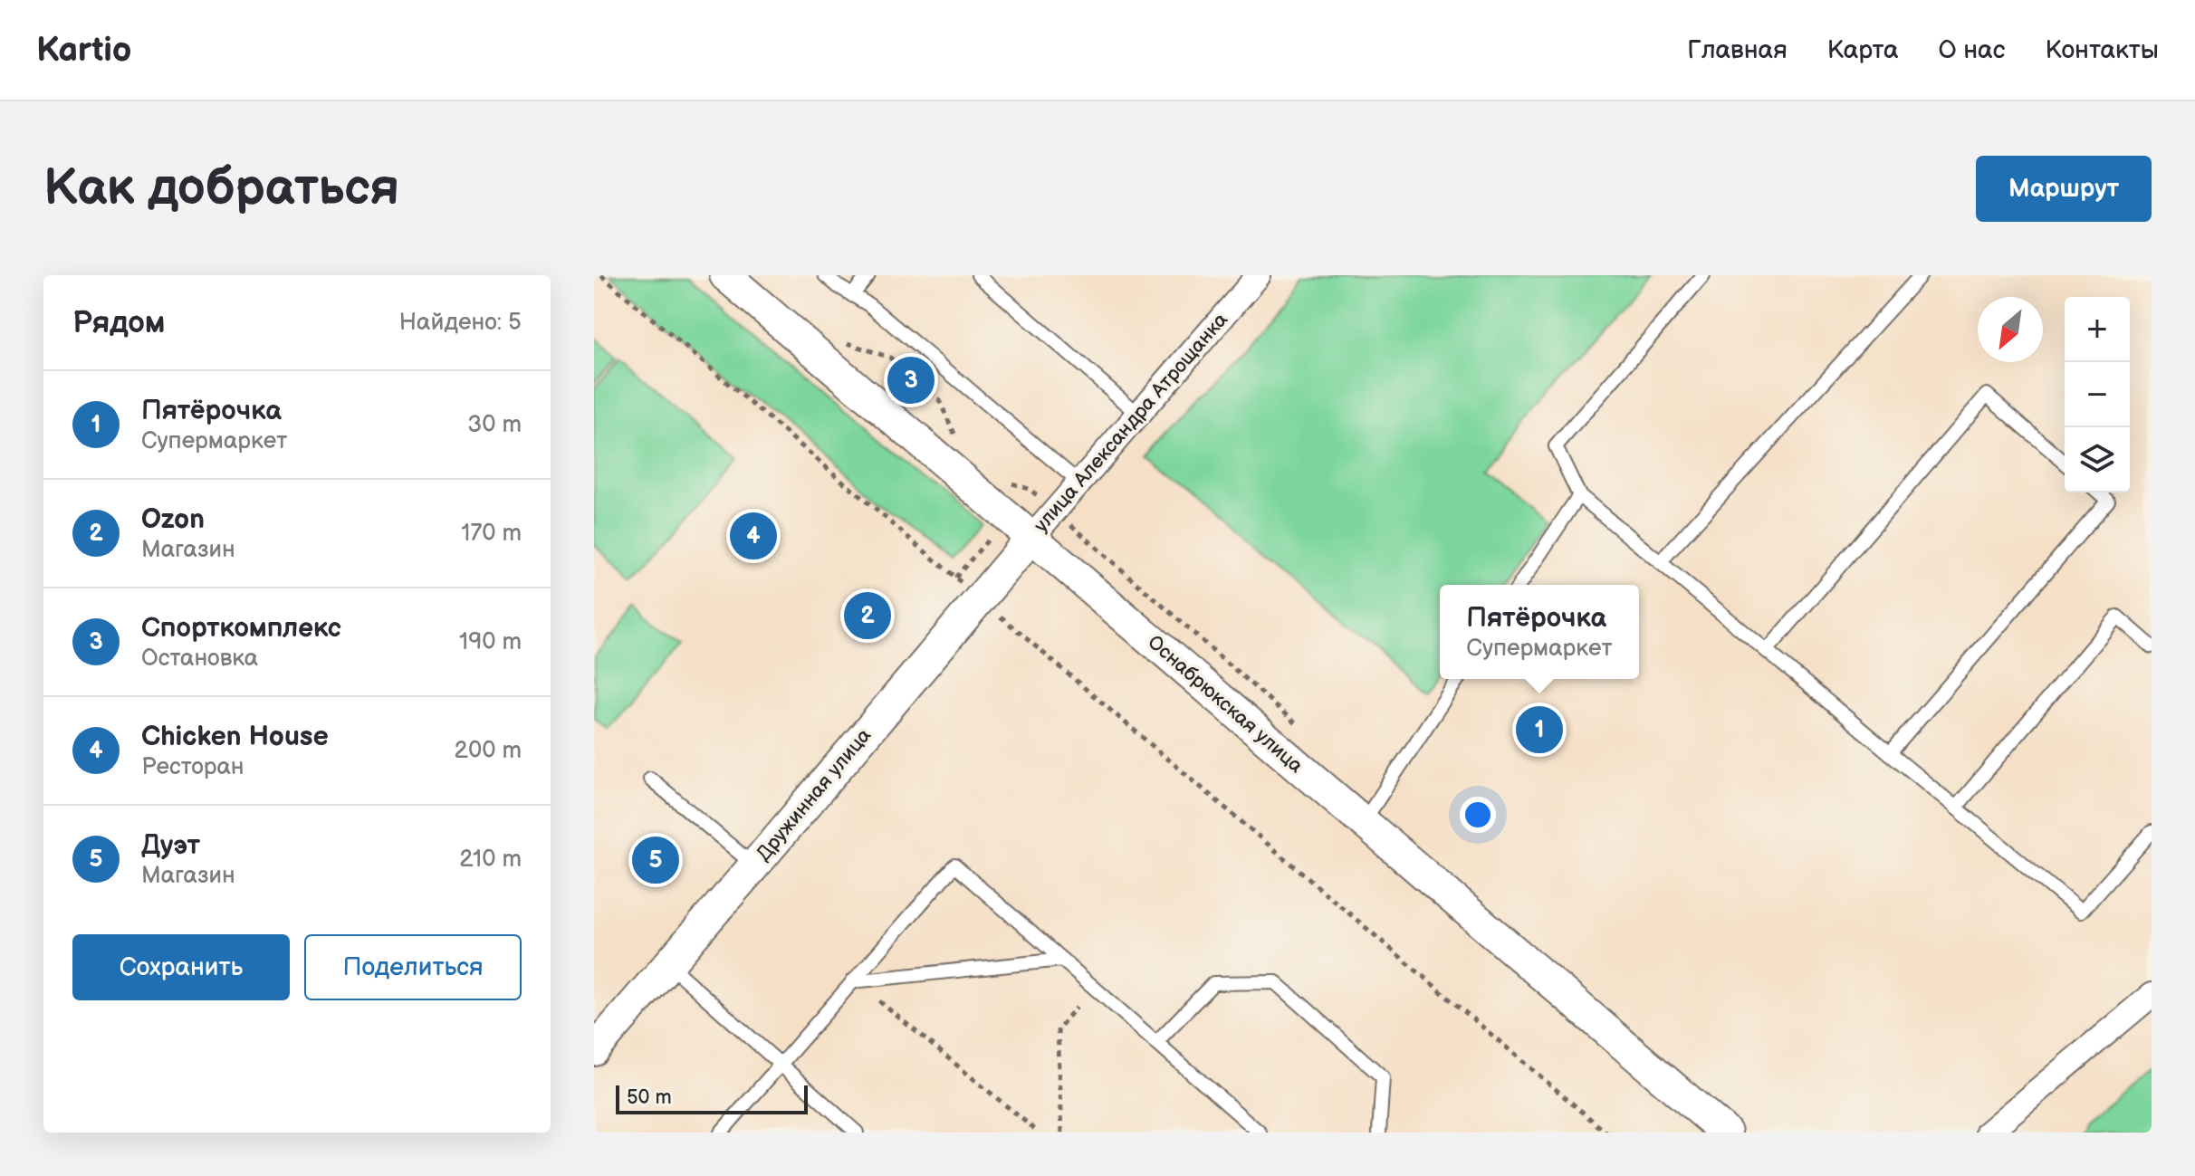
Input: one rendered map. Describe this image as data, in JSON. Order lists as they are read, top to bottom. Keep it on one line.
{"streets":{"street":["улица Александра Атрощанка","Оснабрюкская улица","Дружинная улица"]},"crossings":[["улица Александра Атрощанка","Оснабрюкская улица"],["улица Александра Атрощанка","Дружинная улица"],["Оснабрюкская улица","Дружинная улица"]],"scale_bar":"50 m","north":"bottom left","page":{"header":"Kartio","nav":["Главная","Карта","О нас","Контакты"],"buttons":["Маршрут",["Сохранить","Поделиться"]],"title":"Как добраться","heading":["Рядом","Найдено: 5"],"map_buttons":["+","−"],"pins":["3","4","2","1","5"],"list":[{"mark":"1","name":"Пятёрочка","note":"Супермаркет","value":"30 m"},{"mark":"2","name":"Ozon","note":"Магазин","value":"170 m"},{"mark":"3","name":"Спорткомплекс","note":"Остановка","value":"190 m"},{"mark":"4","name":"Chicken House","note":"Ресторан","value":"200 m"},{"mark":"5","name":"Дуэт","note":"Магазин","value":"210 m"}],"popup":["Пятёрочка","Супермаркет"],"scale":"50 m"}}
